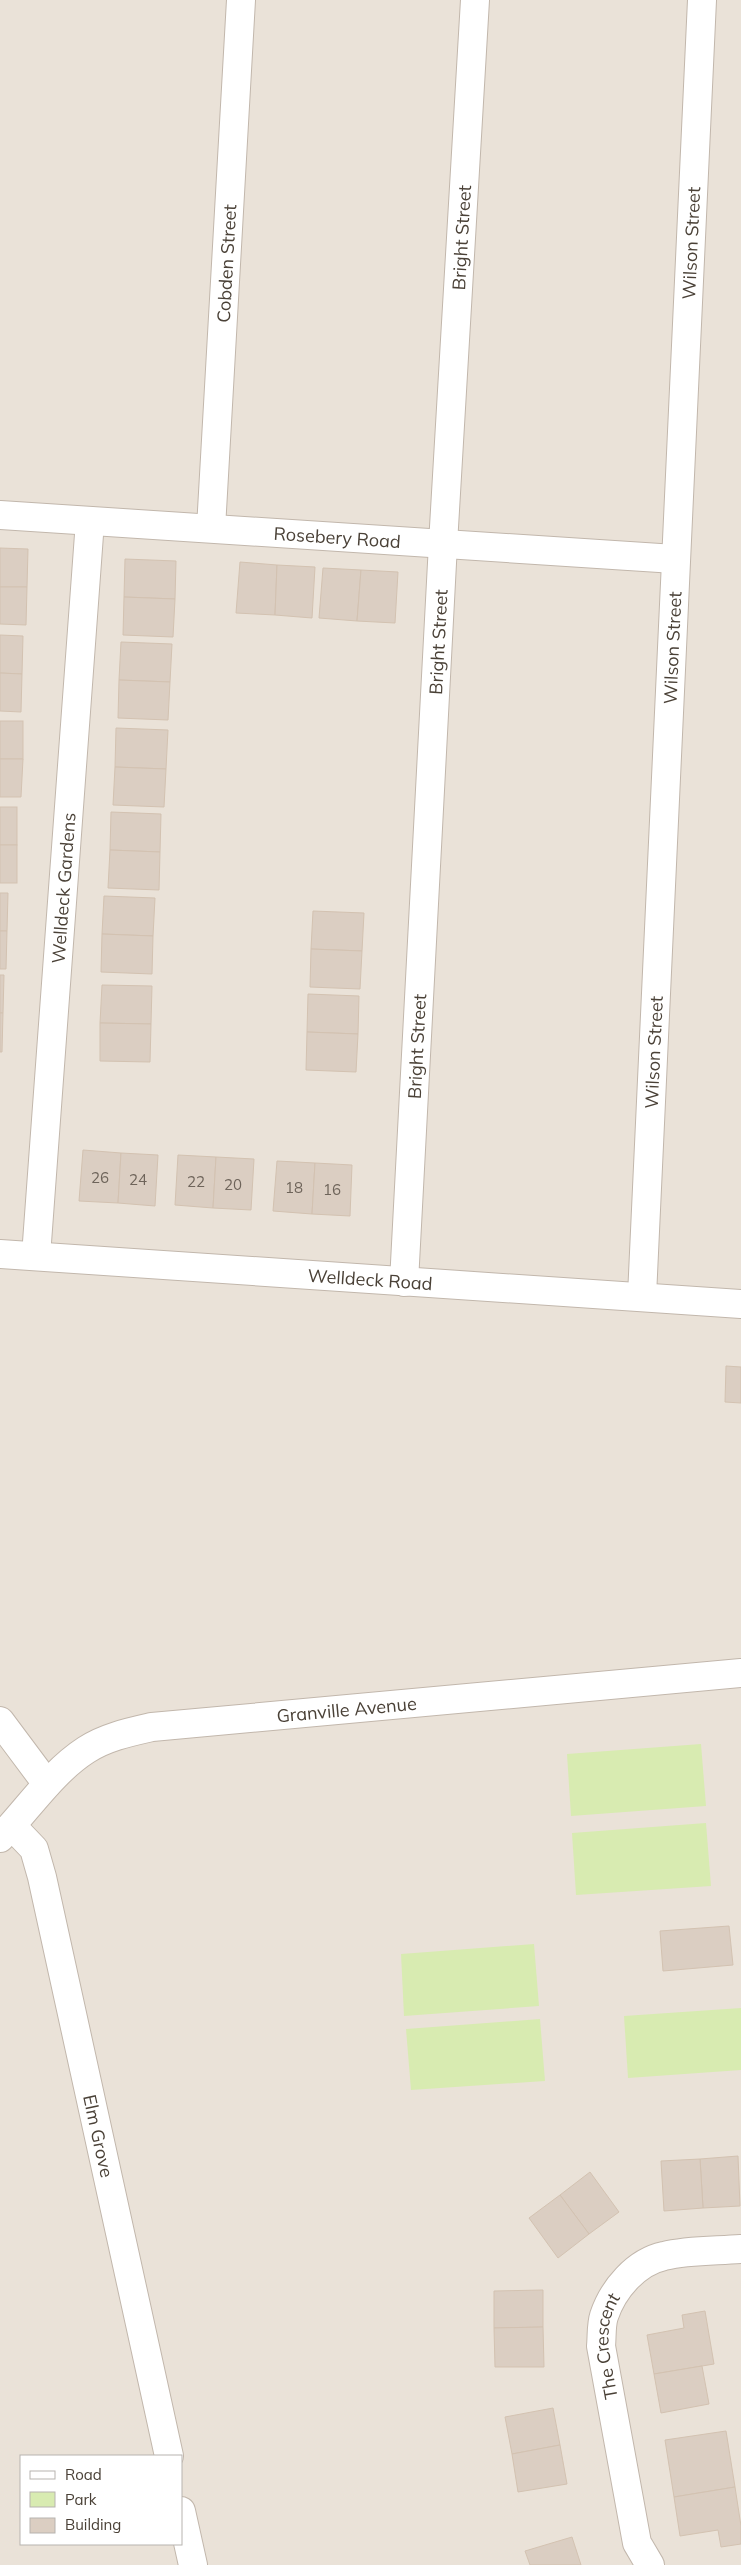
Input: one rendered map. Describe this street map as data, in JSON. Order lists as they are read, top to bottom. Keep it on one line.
{"streets":{"street":["Bright Street","Wilson Street","Cobden Street","Rosebery Road","Welldeck Gardens","Welldeck Road","Granville Avenue","Elm Grove","The Crescent"]},"crossings":[["Bright Street","Rosebery Road"],["Bright Street","Welldeck Road"],["Wilson Street","Rosebery Road"],["Wilson Street","Welldeck Road"],["Cobden Street","Rosebery Road"],["Rosebery Road","Welldeck Gardens"],["Welldeck Gardens","Welldeck Road"],["Granville Avenue","Elm Grove"]],"house_numbers":["26","24","22","20","18","16"],"legend":["Road","Park","Building"]}
